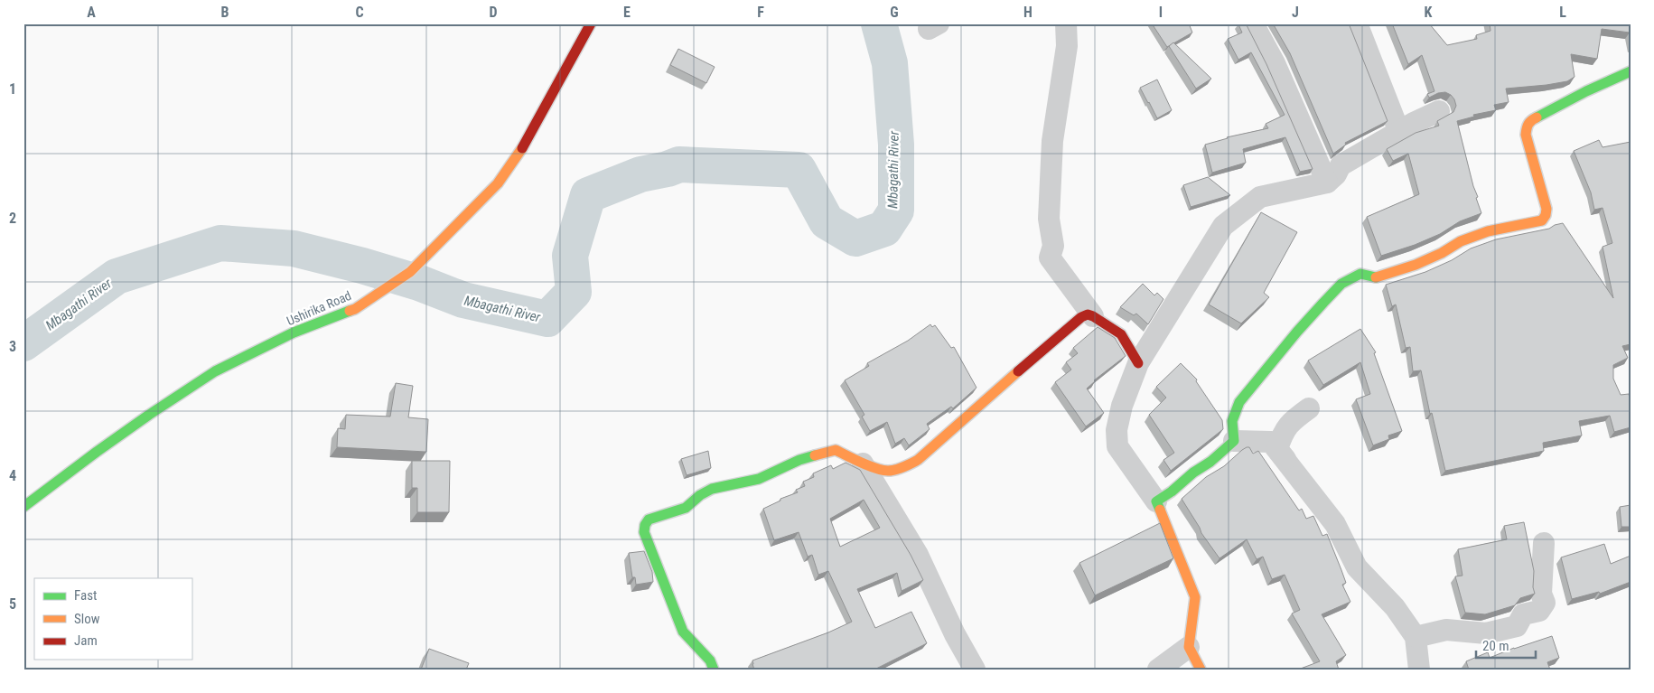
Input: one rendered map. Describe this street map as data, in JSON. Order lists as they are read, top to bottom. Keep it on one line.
{"streets":{"street":["Ushirika Road"]},"water":["Mbagathi River"],"legend":["Fast","Slow","Jam"],"scale_bar":"20 m","grid":{"columns":["A","B","C","D","E","F","G","H","I","J","K","L"],"rows":["1","2","3","4","5"]}}
